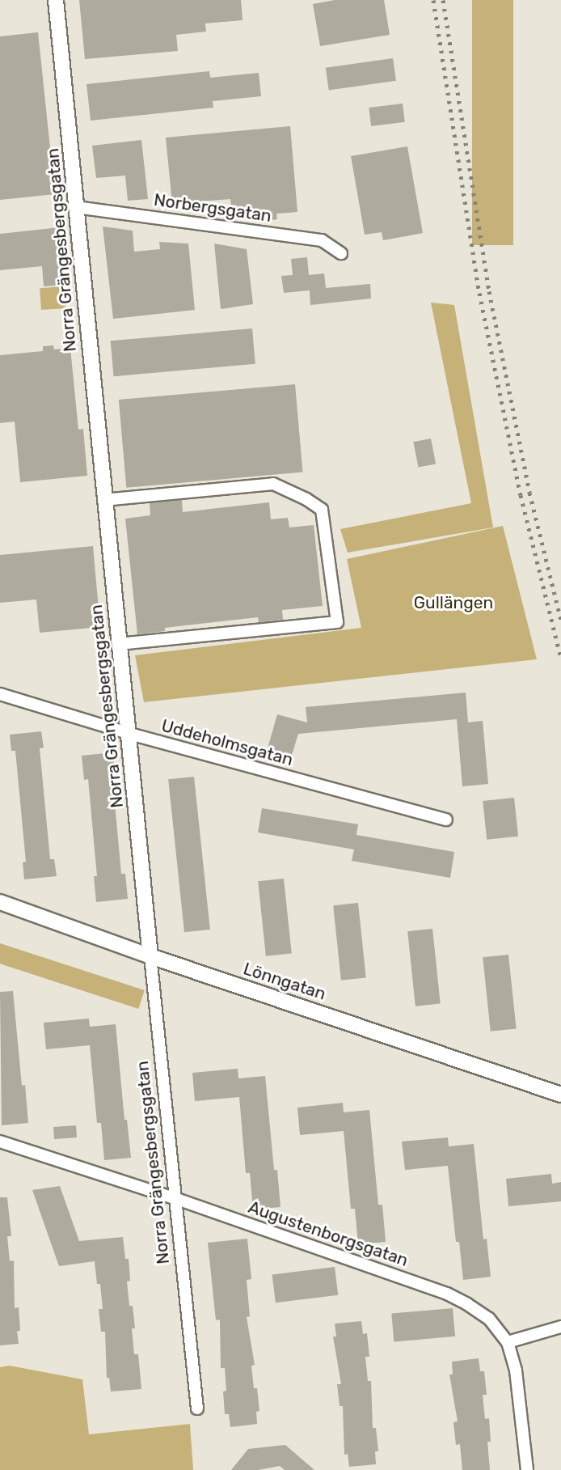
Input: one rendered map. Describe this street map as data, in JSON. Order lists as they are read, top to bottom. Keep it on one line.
{"streets":{"street":["Norbergsgatan","Norra Grängesbergsgatan","Uddeholmsgatan","Lönngatan","Augustenborgsgatan"]},"crossings":[["Norbergsgatan","Norra Grängesbergsgatan"],["Norra Grängesbergsgatan","Uddeholmsgatan"],["Norra Grängesbergsgatan","Lönngatan"],["Norra Grängesbergsgatan","Augustenborgsgatan"]],"parks":["Gullängen"]}
